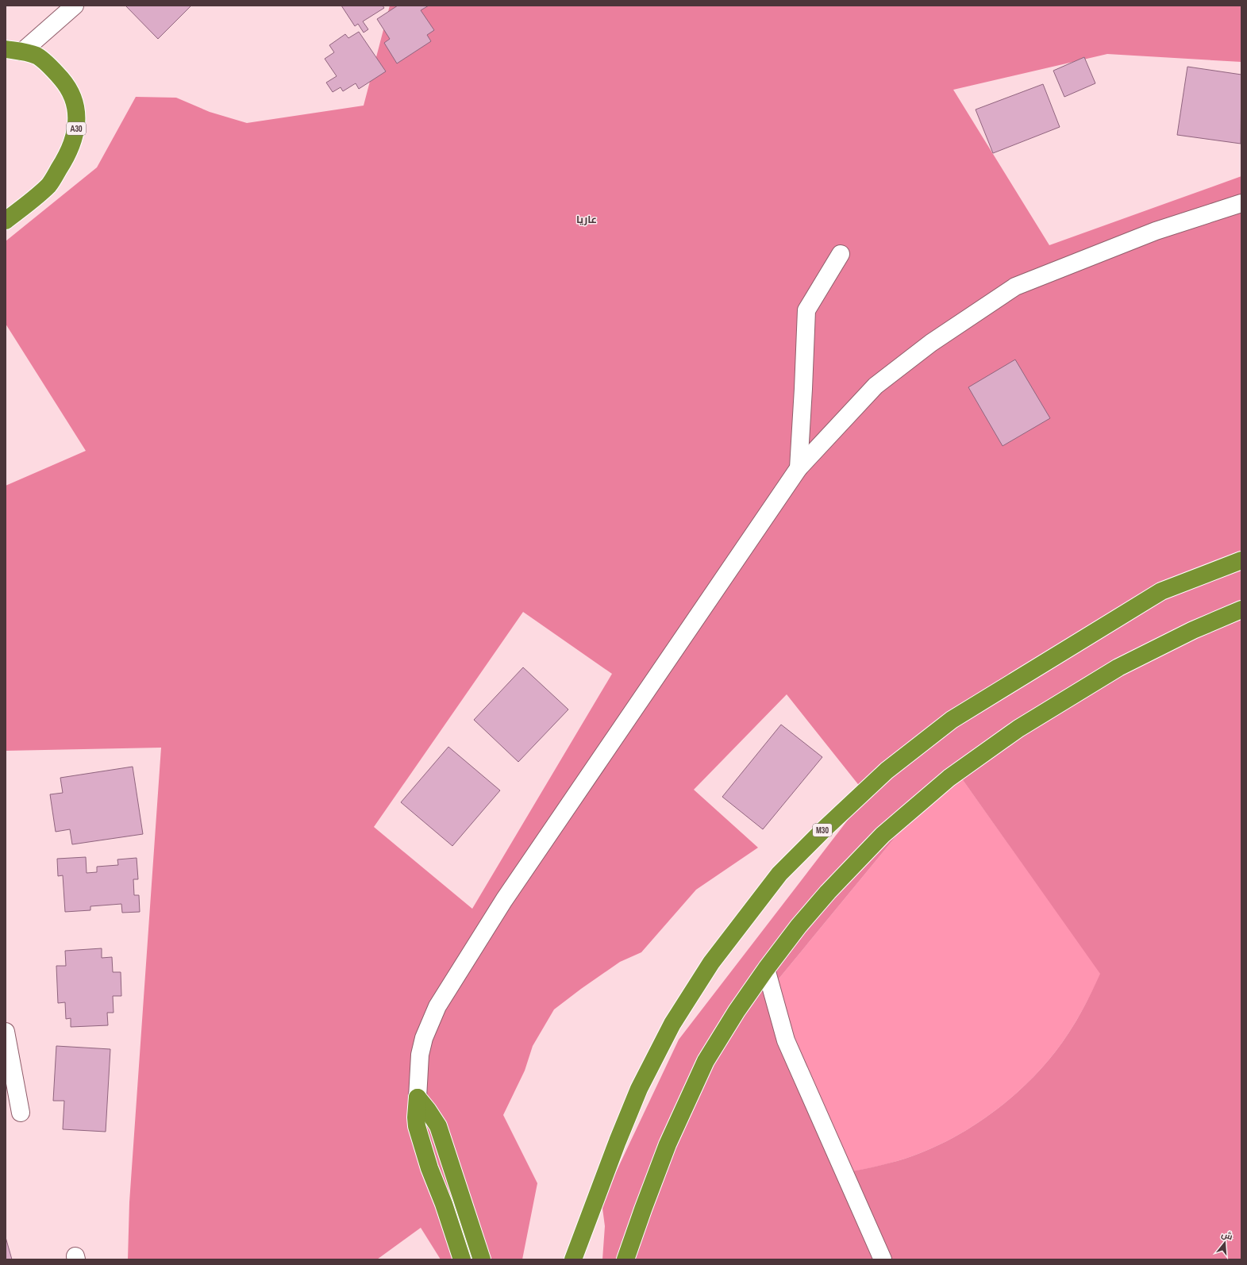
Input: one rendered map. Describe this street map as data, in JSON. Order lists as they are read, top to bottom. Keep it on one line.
{"streets":{"highway":["A30","M30"]},"districts":["عاريا"],"north":"top"}
